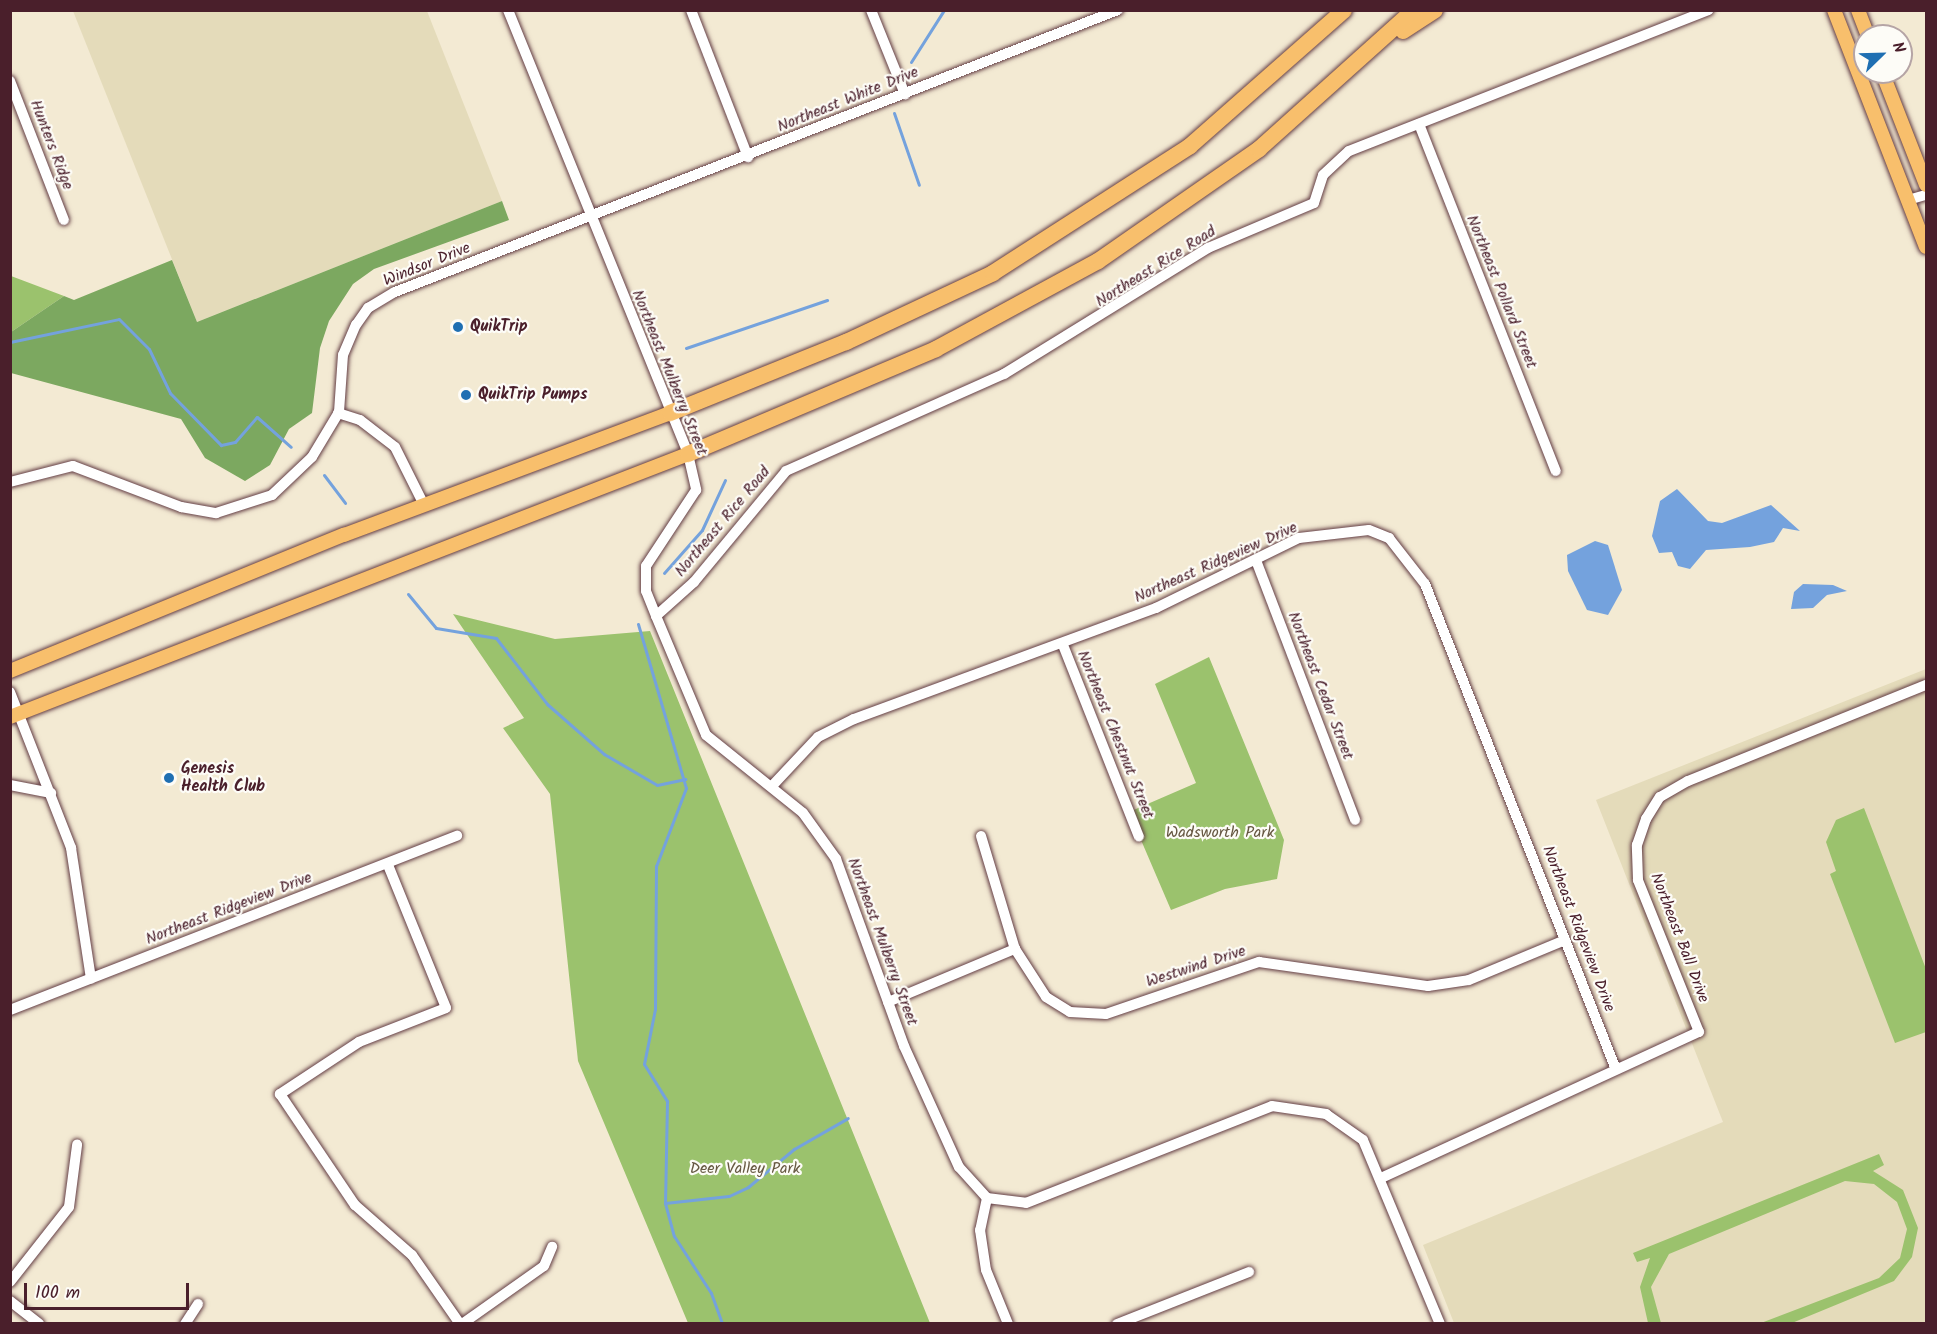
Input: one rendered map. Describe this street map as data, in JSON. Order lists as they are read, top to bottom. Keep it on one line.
{"streets":{"street":["Northeast White Drive","Hunters Ridge","Windsor Drive","Northeast Rice Road","Northeast Pollard Street","Northeast Mulberry Street","Northeast Ridgeview Drive","Northeast Cedar Street","Northeast Chestnut Street","Northeast Ball Drive","Westwind Drive"]},"crossings":[["Northeast White Drive","Windsor Drive"],["Northeast White Drive","Northeast Mulberry Street"],["Windsor Drive","Northeast Mulberry Street"],["Northeast Rice Road","Northeast Pollard Street"],["Northeast Rice Road","Northeast Mulberry Street"],["Northeast Mulberry Street","Northeast Ridgeview Drive"],["Northeast Ridgeview Drive","Northeast Cedar Street"],["Northeast Ridgeview Drive","Northeast Chestnut Street"],["Northeast Ridgeview Drive","Northeast Ball Drive"],["Northeast Ridgeview Drive","Westwind Drive"]],"parks":["Wadsworth Park","Deer Valley Park"],"places":["QuikTrip","QuikTrip Pumps","Genesis Health Club"],"scale_bar":"100 m","north":"top right"}
